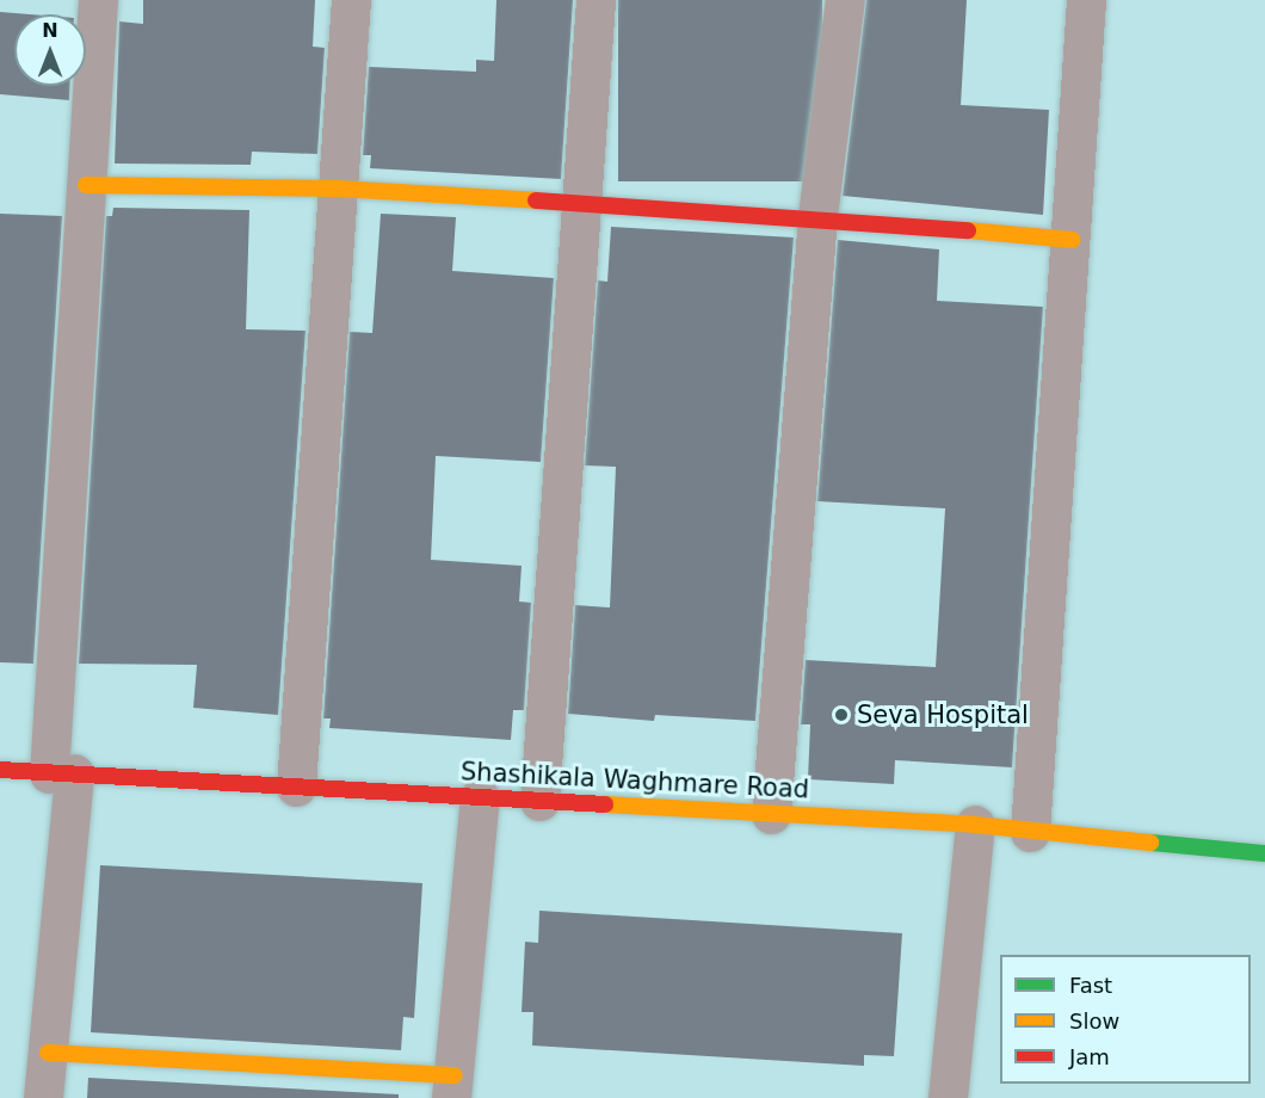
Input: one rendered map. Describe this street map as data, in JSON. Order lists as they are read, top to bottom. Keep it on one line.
{"streets":{"street":["Shashikala Waghmare Road"]},"places":["Seva Hospital"],"legend":["Fast","Slow","Jam"],"north":"top"}
